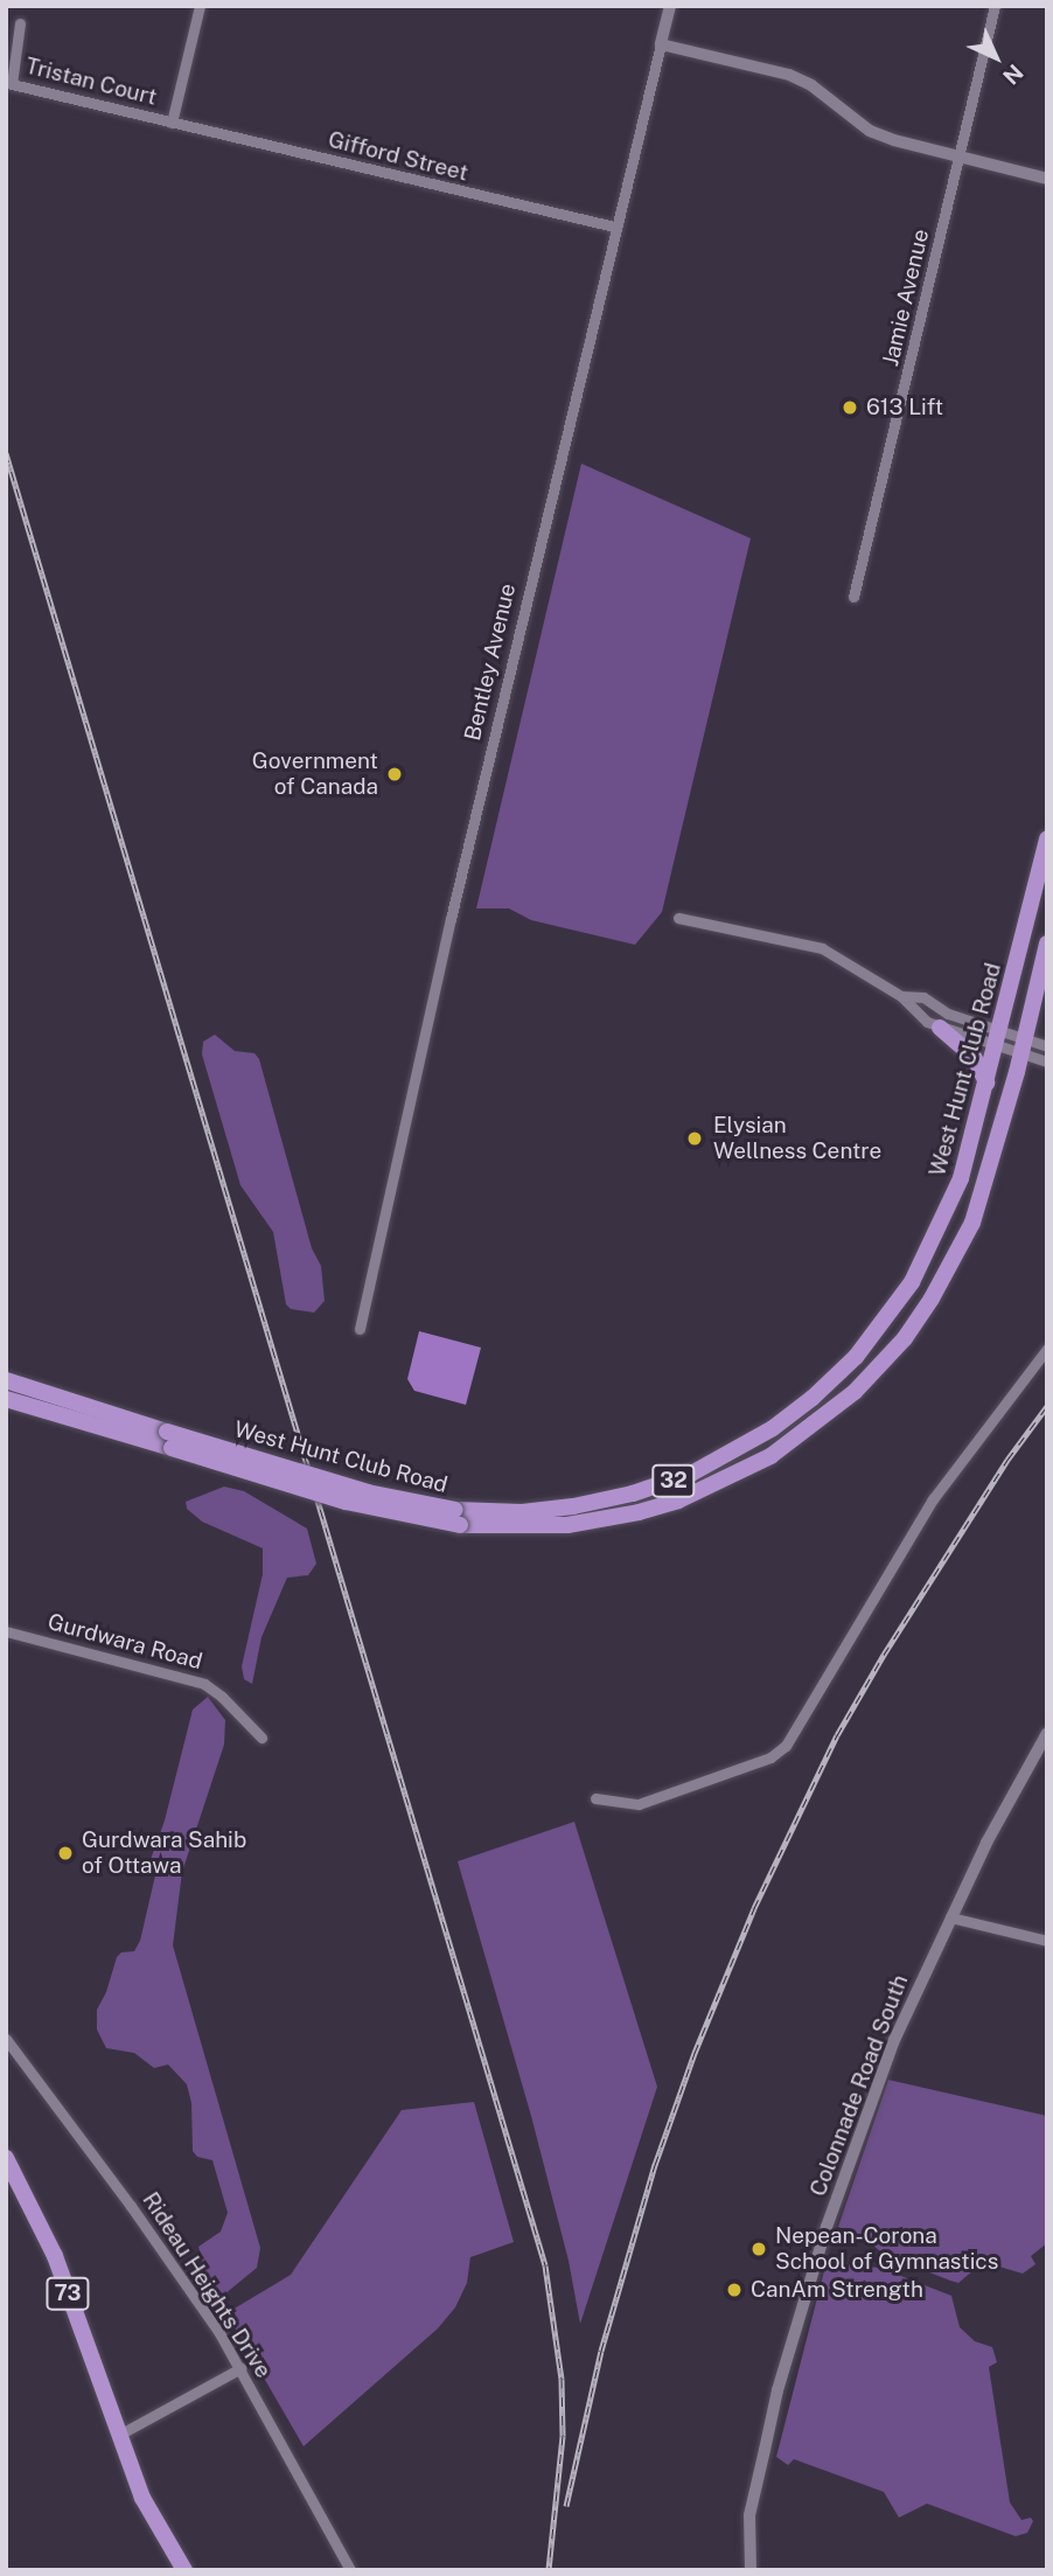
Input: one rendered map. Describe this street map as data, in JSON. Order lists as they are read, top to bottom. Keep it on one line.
{"streets":{"main road":["West Hunt Club Road","32","73"],"street":["Tristan Court","Gifford Street","Jamie Avenue","Bentley Avenue","Gurdwara Road","Colonnade Road South","Rideau Heights Drive"]},"crossings":[["Tristan Court","Gifford Street"],["Gifford Street","Bentley Avenue"]],"places":["613 Lift","Government of Canada","Elysian Wellness Centre","Gurdwara Sahib of Ottawa","Nepean-Corona School of Gymnastics","CanAm Strength"],"north":"bottom right"}
